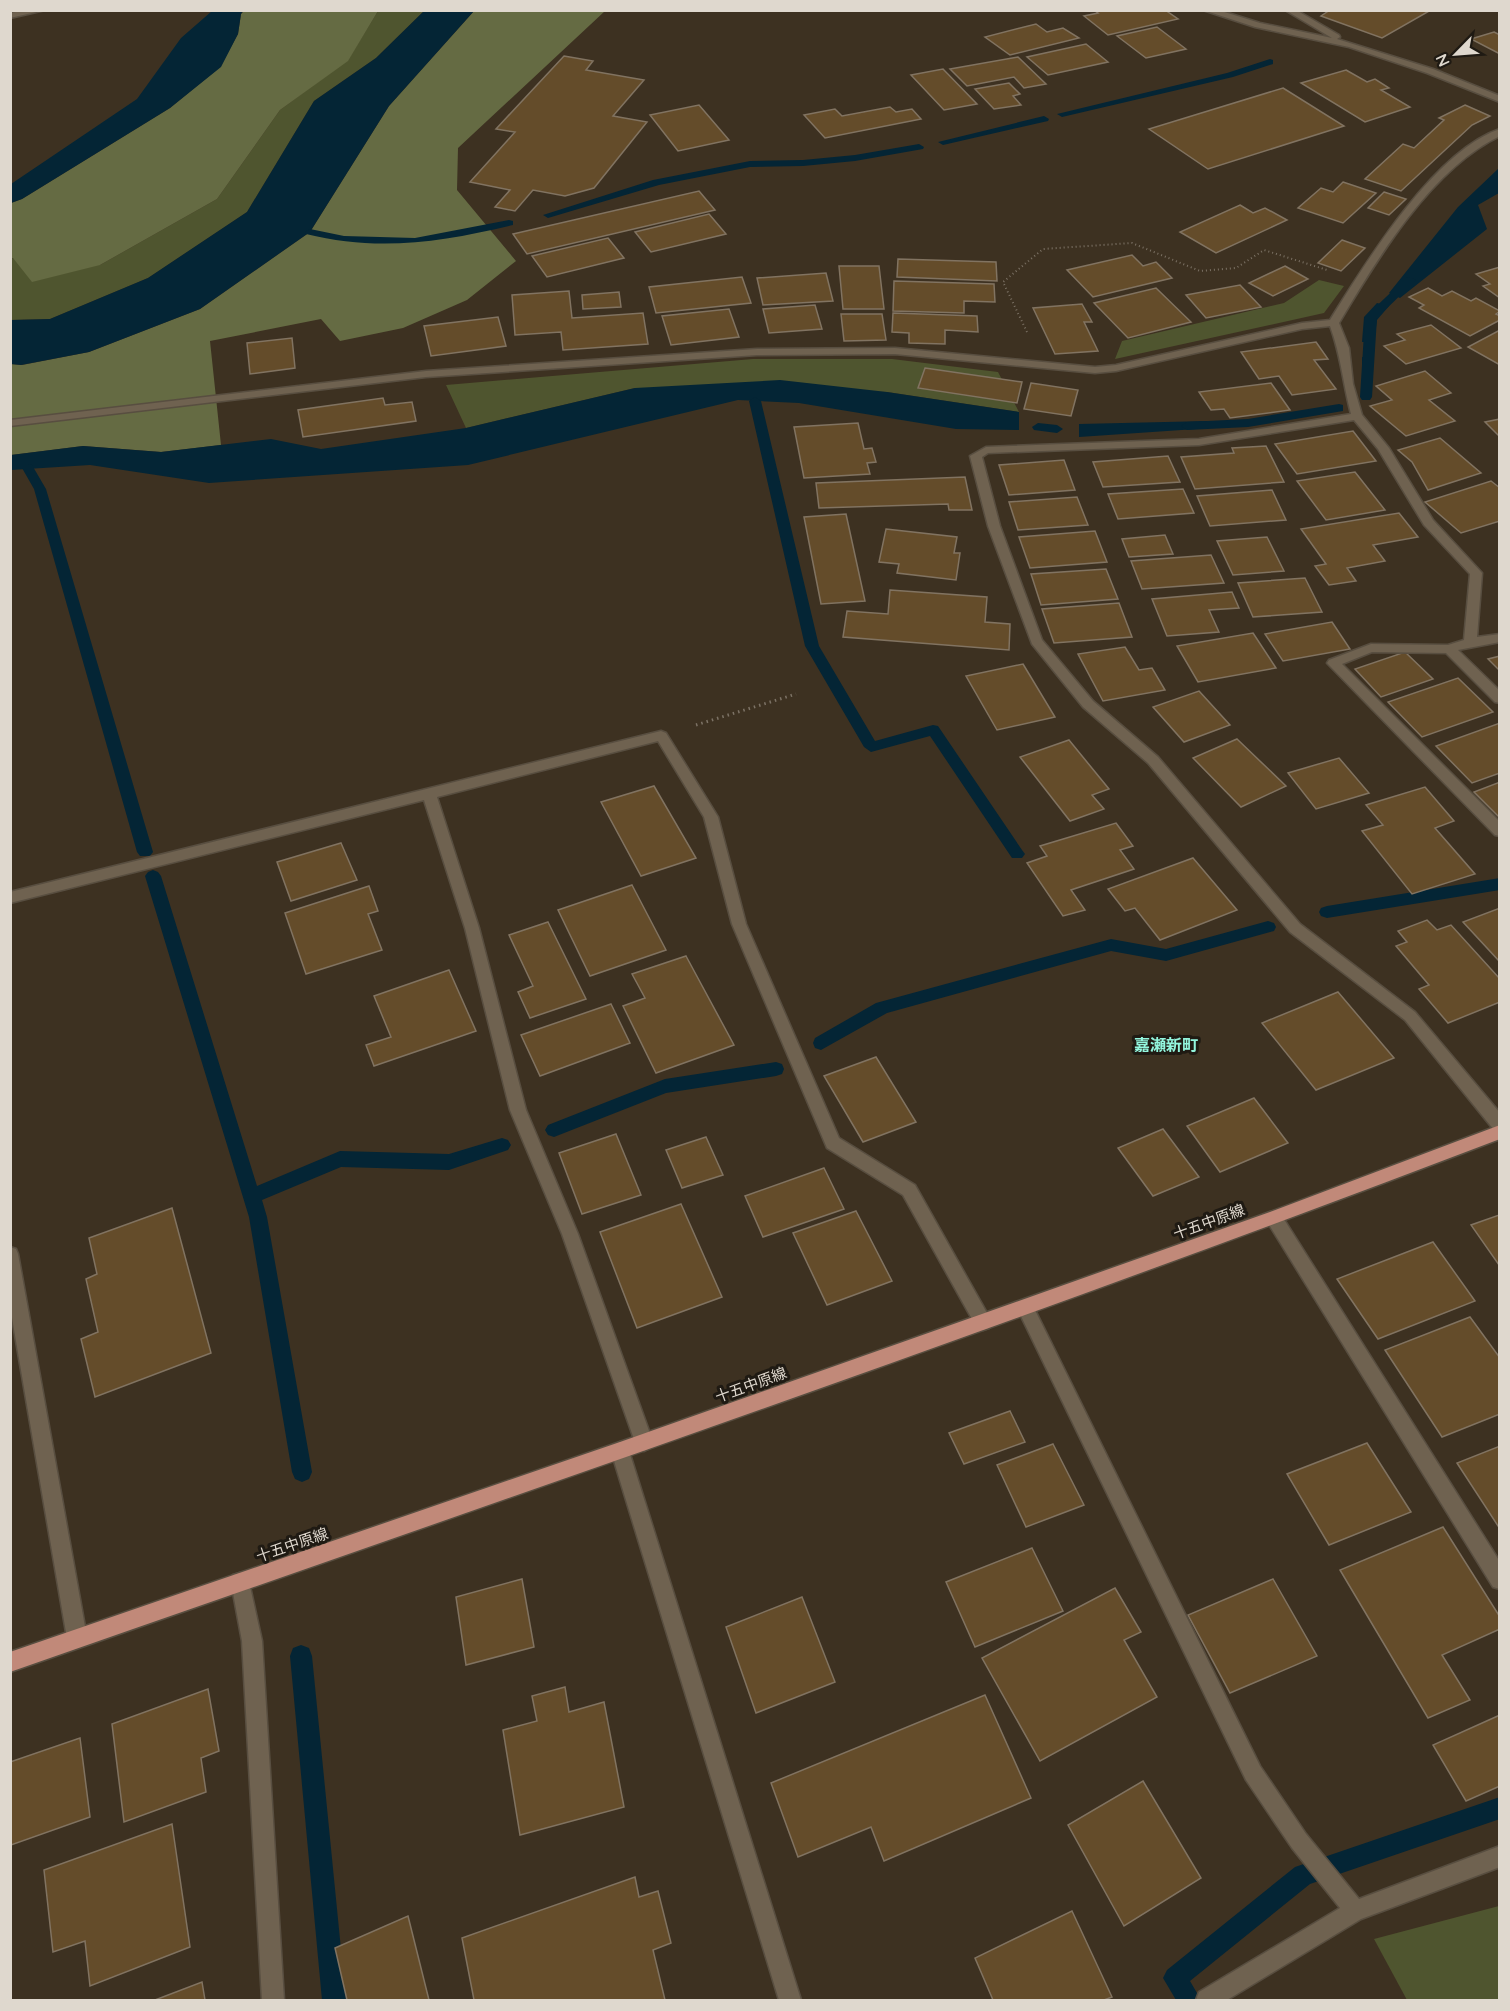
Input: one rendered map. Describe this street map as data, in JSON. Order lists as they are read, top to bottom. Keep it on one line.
{"streets":{"main road":["十五中原線"]},"districts":["嘉瀬新町"],"north":"bottom left"}
